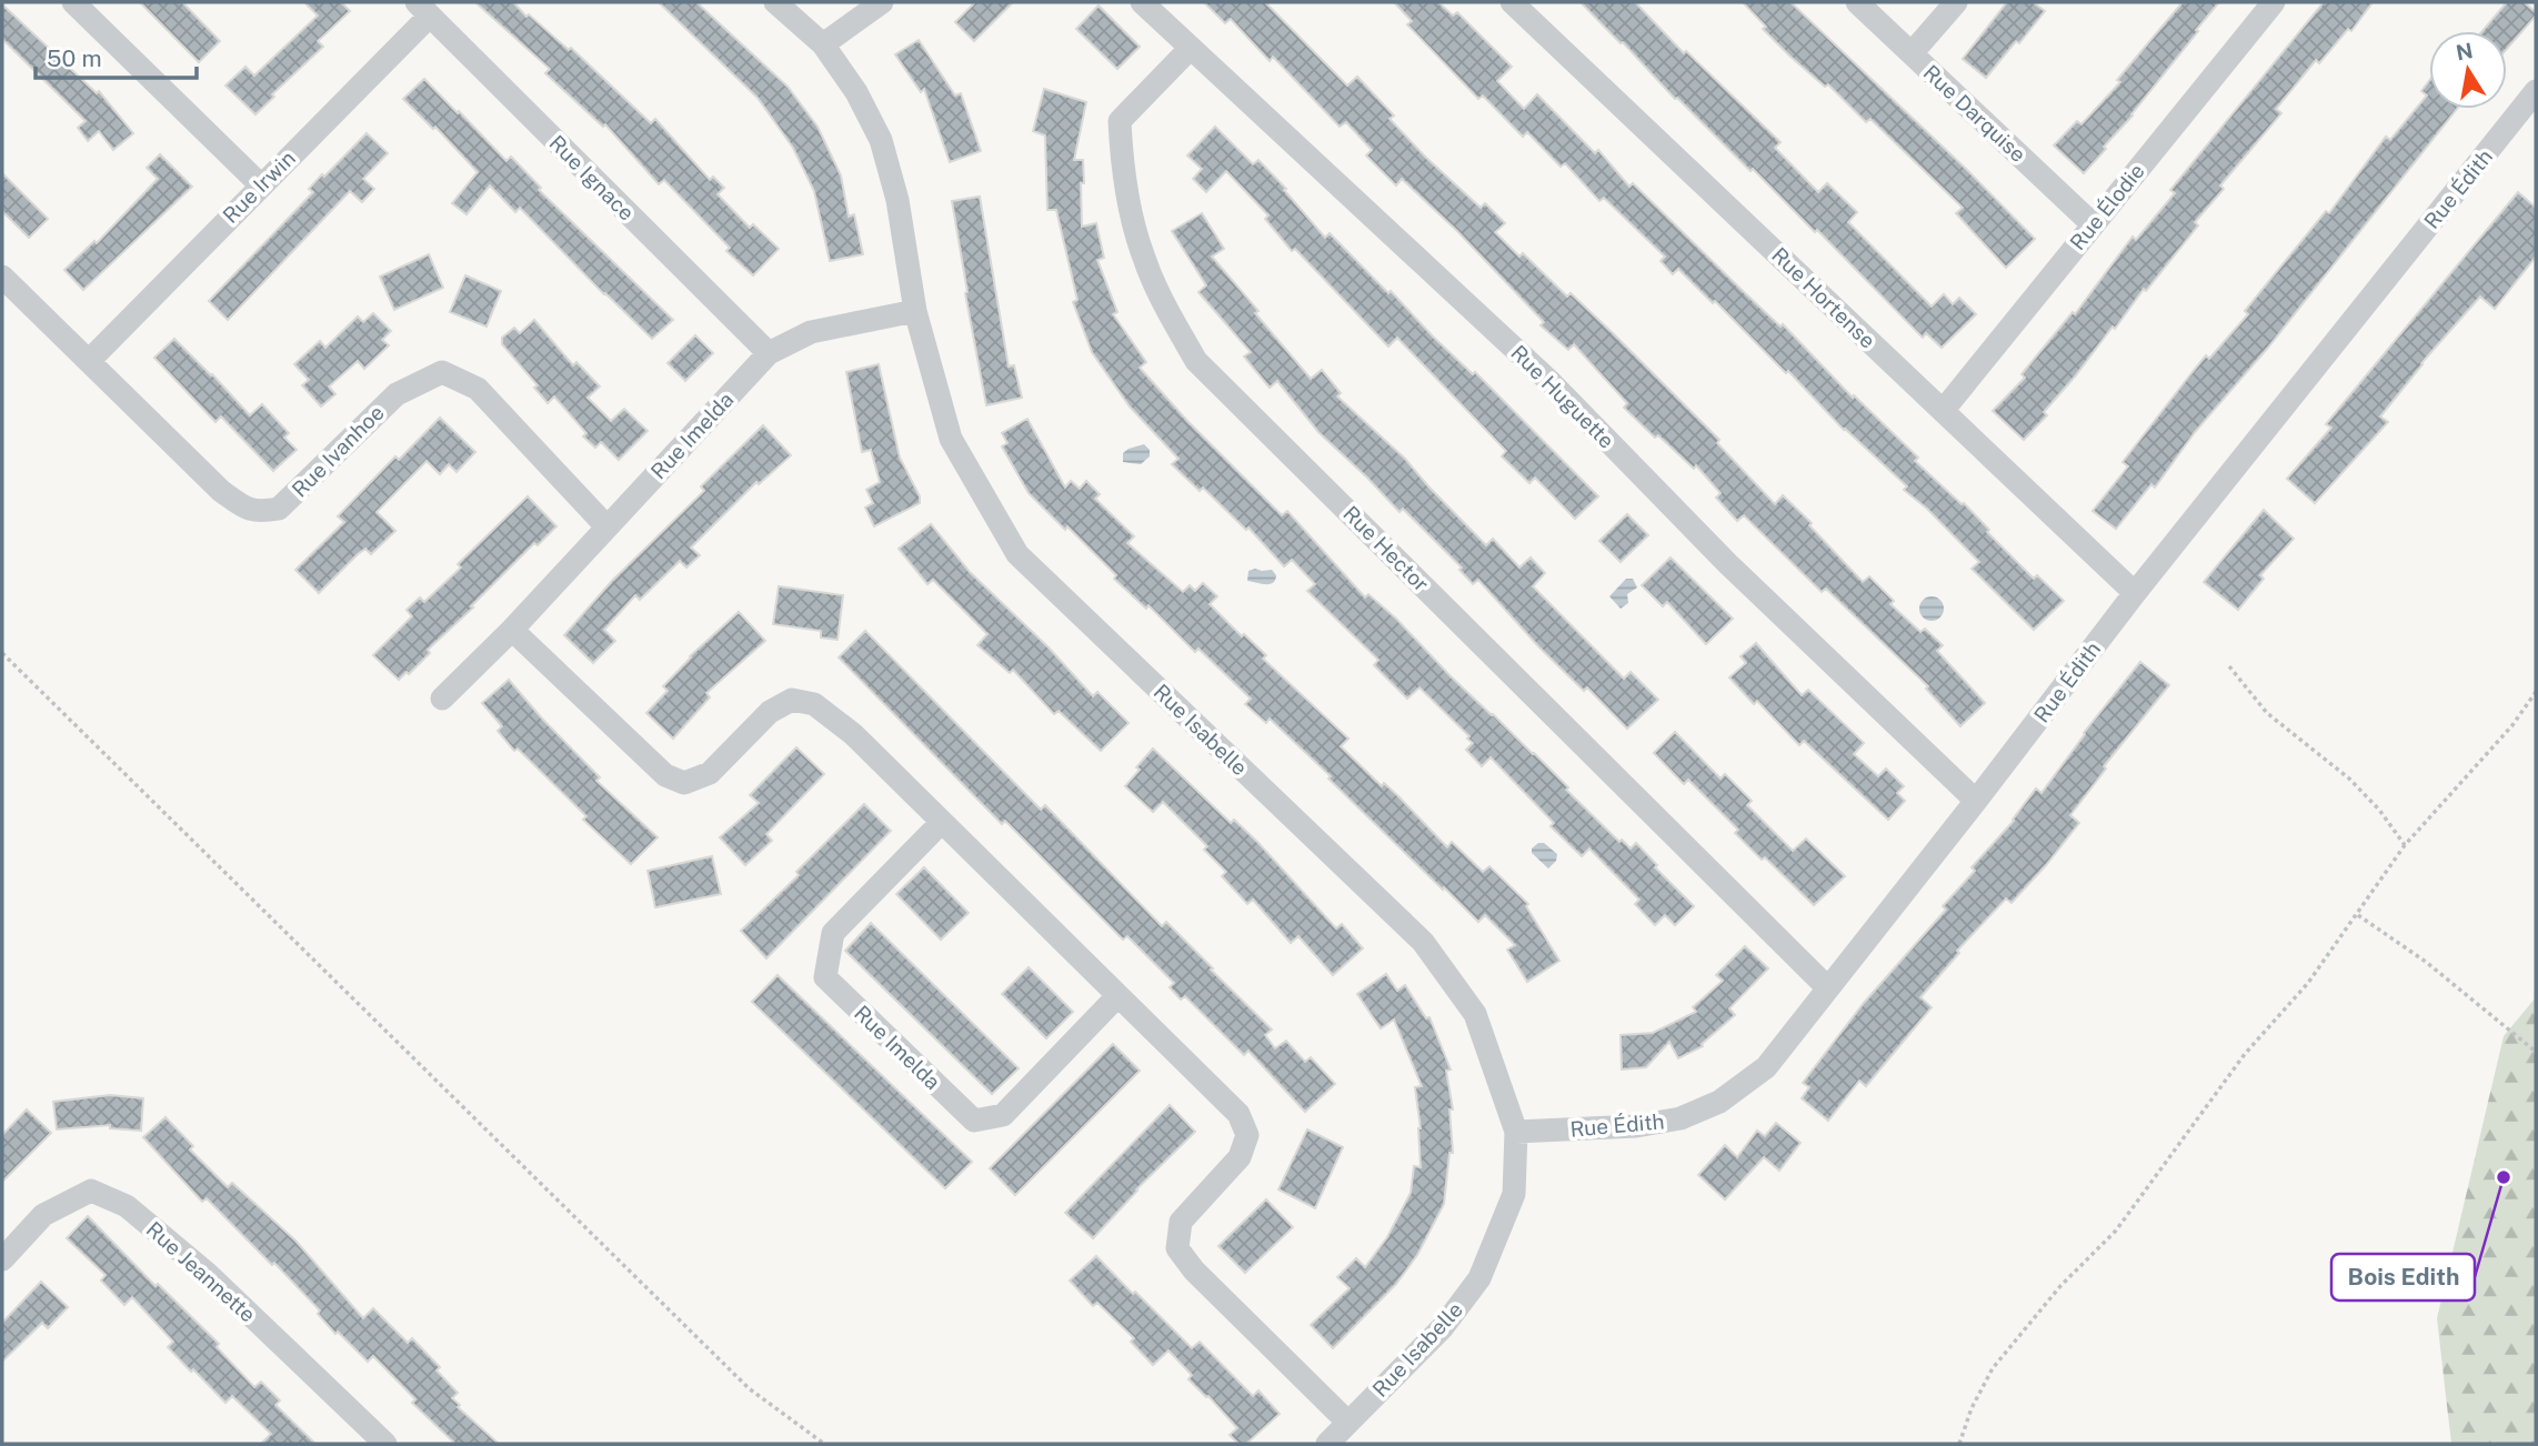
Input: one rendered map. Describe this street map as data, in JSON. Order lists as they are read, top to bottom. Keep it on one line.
{"streets":{"street":["Rue Darquise","Rue Ignace","Rue Irwin","Rue Édith","Rue Élodie","Rue Hortense","Rue Huguette","Rue Imelda","Rue Ivanhoe","Rue Hector","Rue Isabelle","Rue Jeannette"]},"crossings":[["Rue Darquise","Rue Élodie"],["Rue Ignace","Rue Irwin"],["Rue Ignace","Rue Imelda"],["Rue Irwin","Rue Ivanhoe"],["Rue Édith","Rue Hortense"],["Rue Édith","Rue Huguette"],["Rue Édith","Rue Hector"],["Rue Édith","Rue Isabelle"],["Rue Élodie","Rue Hortense"],["Rue Huguette","Rue Hector"],["Rue Imelda","Rue Ivanhoe"],["Rue Imelda","Rue Isabelle"]],"places":["Bois Edith"],"scale_bar":"50 m","north":"top"}
